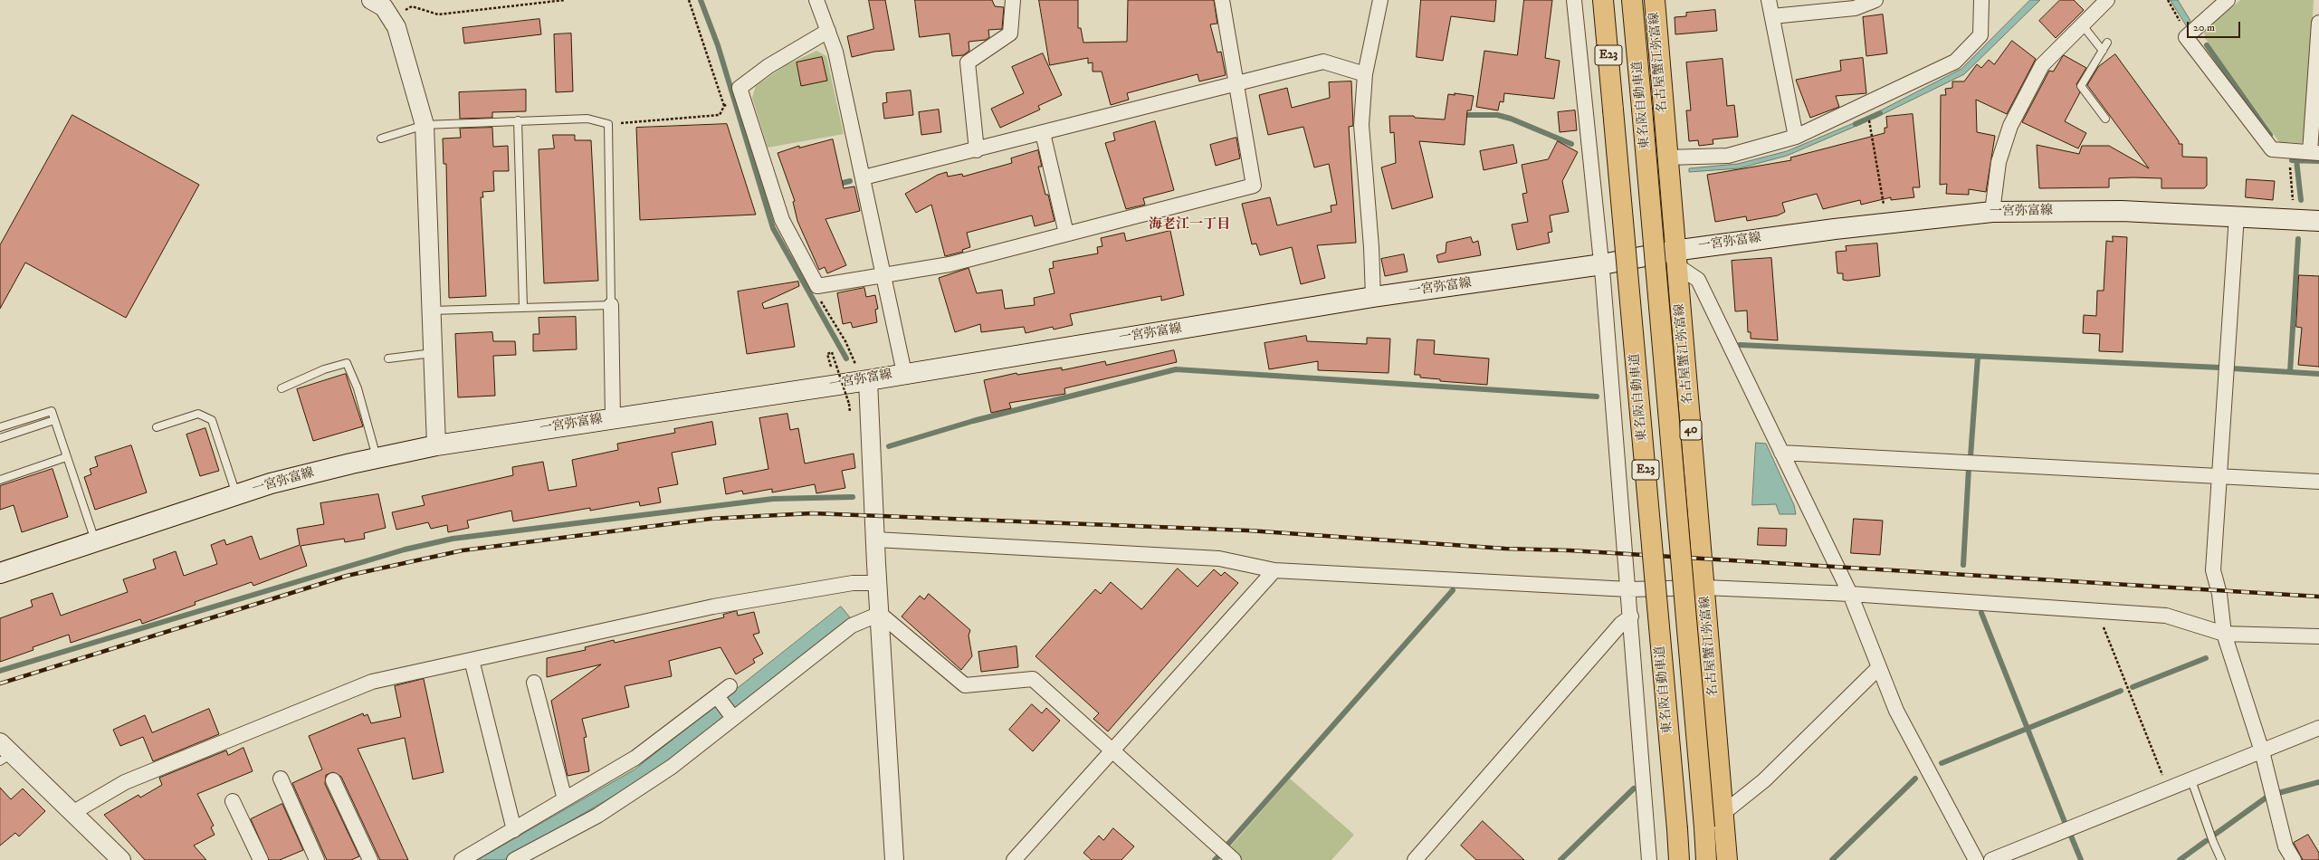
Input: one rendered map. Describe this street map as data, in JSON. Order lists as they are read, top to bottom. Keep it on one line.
{"streets":{"main road":["E23","名古屋蟹江弥富線","東名阪自動車道","一宮弥富線","40"]},"crossings":[["名古屋蟹江弥富線","一宮弥富線"]],"districts":["海老江一丁目"],"scale_bar":"20 m"}
